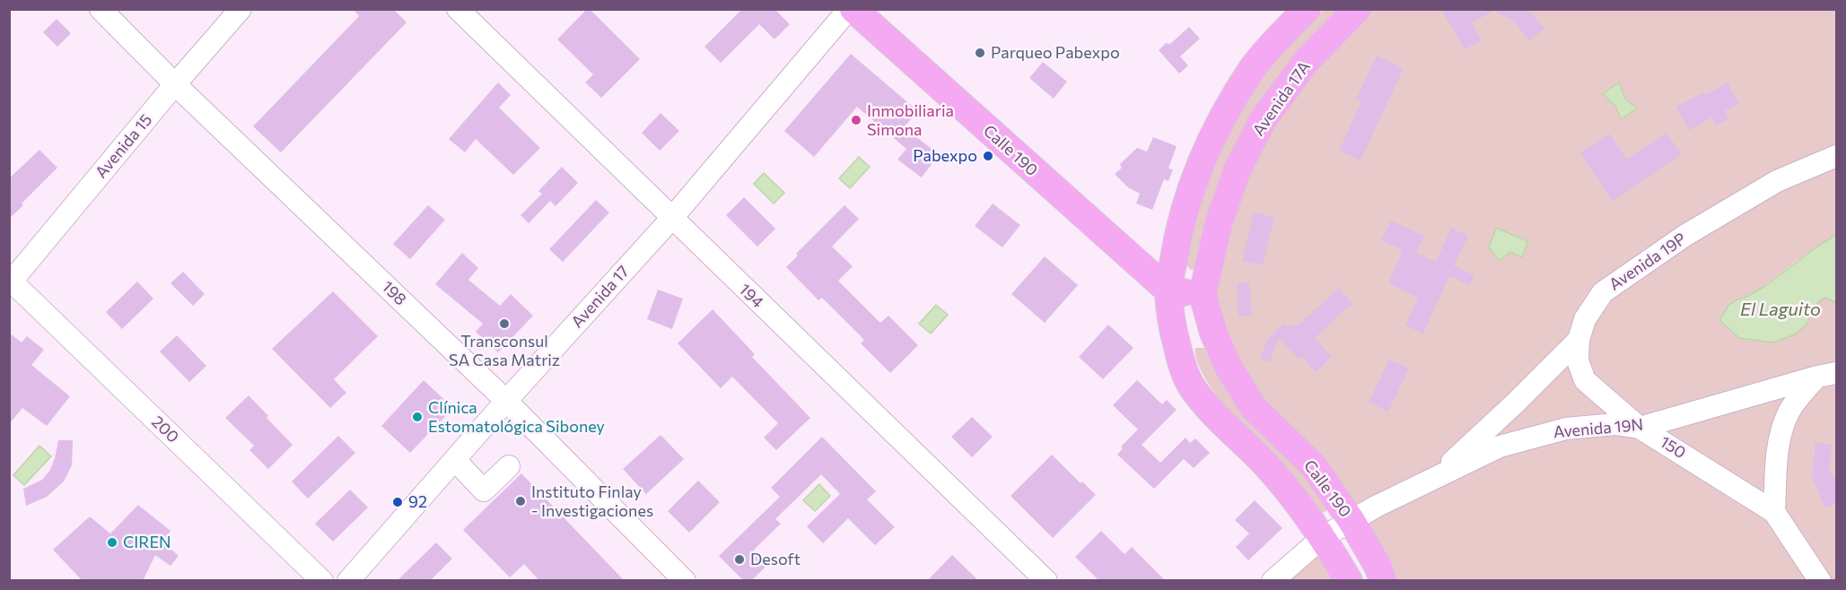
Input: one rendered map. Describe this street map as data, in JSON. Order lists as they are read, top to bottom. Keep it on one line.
{"streets":{"main road":["Avenida 17A","Calle 190"],"street":["Avenida 15","Avenida 19P","198","194","Avenida 17","Avenida 19N","200","150"]},"crossings":[["Avenida 17A","Calle 190"],["Avenida 15","198"],["Avenida 15","200"],["Calle 190","Avenida 19N"],["Avenida 19P","Avenida 19N"],["Avenida 19P","150"],["198","Avenida 17"],["194","Avenida 17"],["Avenida 19N","150"]],"water":["El Laguito"],"places":["Parqueo Pabexpo","Inmobiliaria Simona","Pabexpo","Transconsul SA Casa Matriz","Clínica Estomatológica Siboney","Instituto Finlay - Investigaciones","92","CIREN","Desoft"]}
